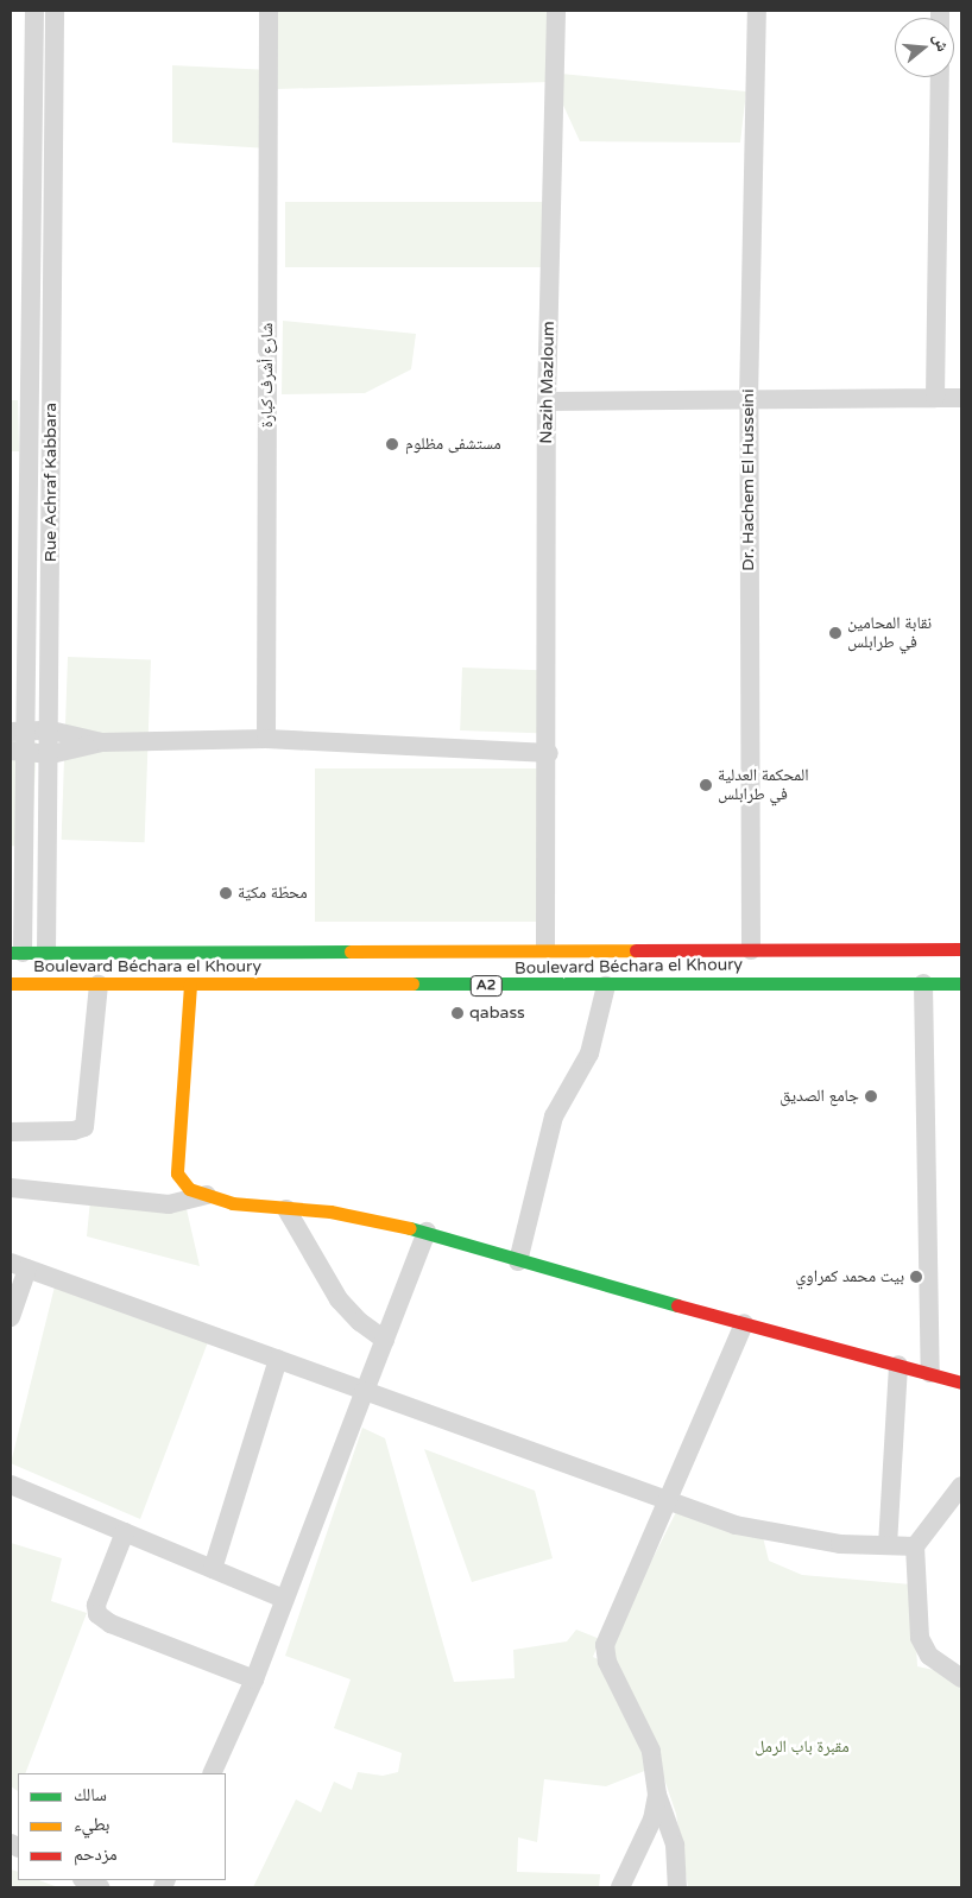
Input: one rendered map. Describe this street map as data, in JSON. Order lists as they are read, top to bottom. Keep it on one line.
{"streets":{"main road":["Boulevard Béchara el Khoury","A2"],"street":["شارع أشرف كبارة","Nazih Mazloum","Dr. Hachem El Husseini","Rue Achraf Kabbara"]},"crossings":[["Nazih Mazloum","Boulevard Béchara el Khoury"],["Dr. Hachem El Husseini","Boulevard Béchara el Khoury"],["Rue Achraf Kabbara","Boulevard Béchara el Khoury"]],"parks":["مقبرة باب الرمل"],"places":["مستشفى مظلوم","نقابة المحامين في طرابلس","المحكمة العدلية في طرابلس","محطّة مكيّة","qabass","جامع الصديق","بيت محمد كمراوي"],"legend":["سالك","بطيء","مزدحم"],"north":"right"}
